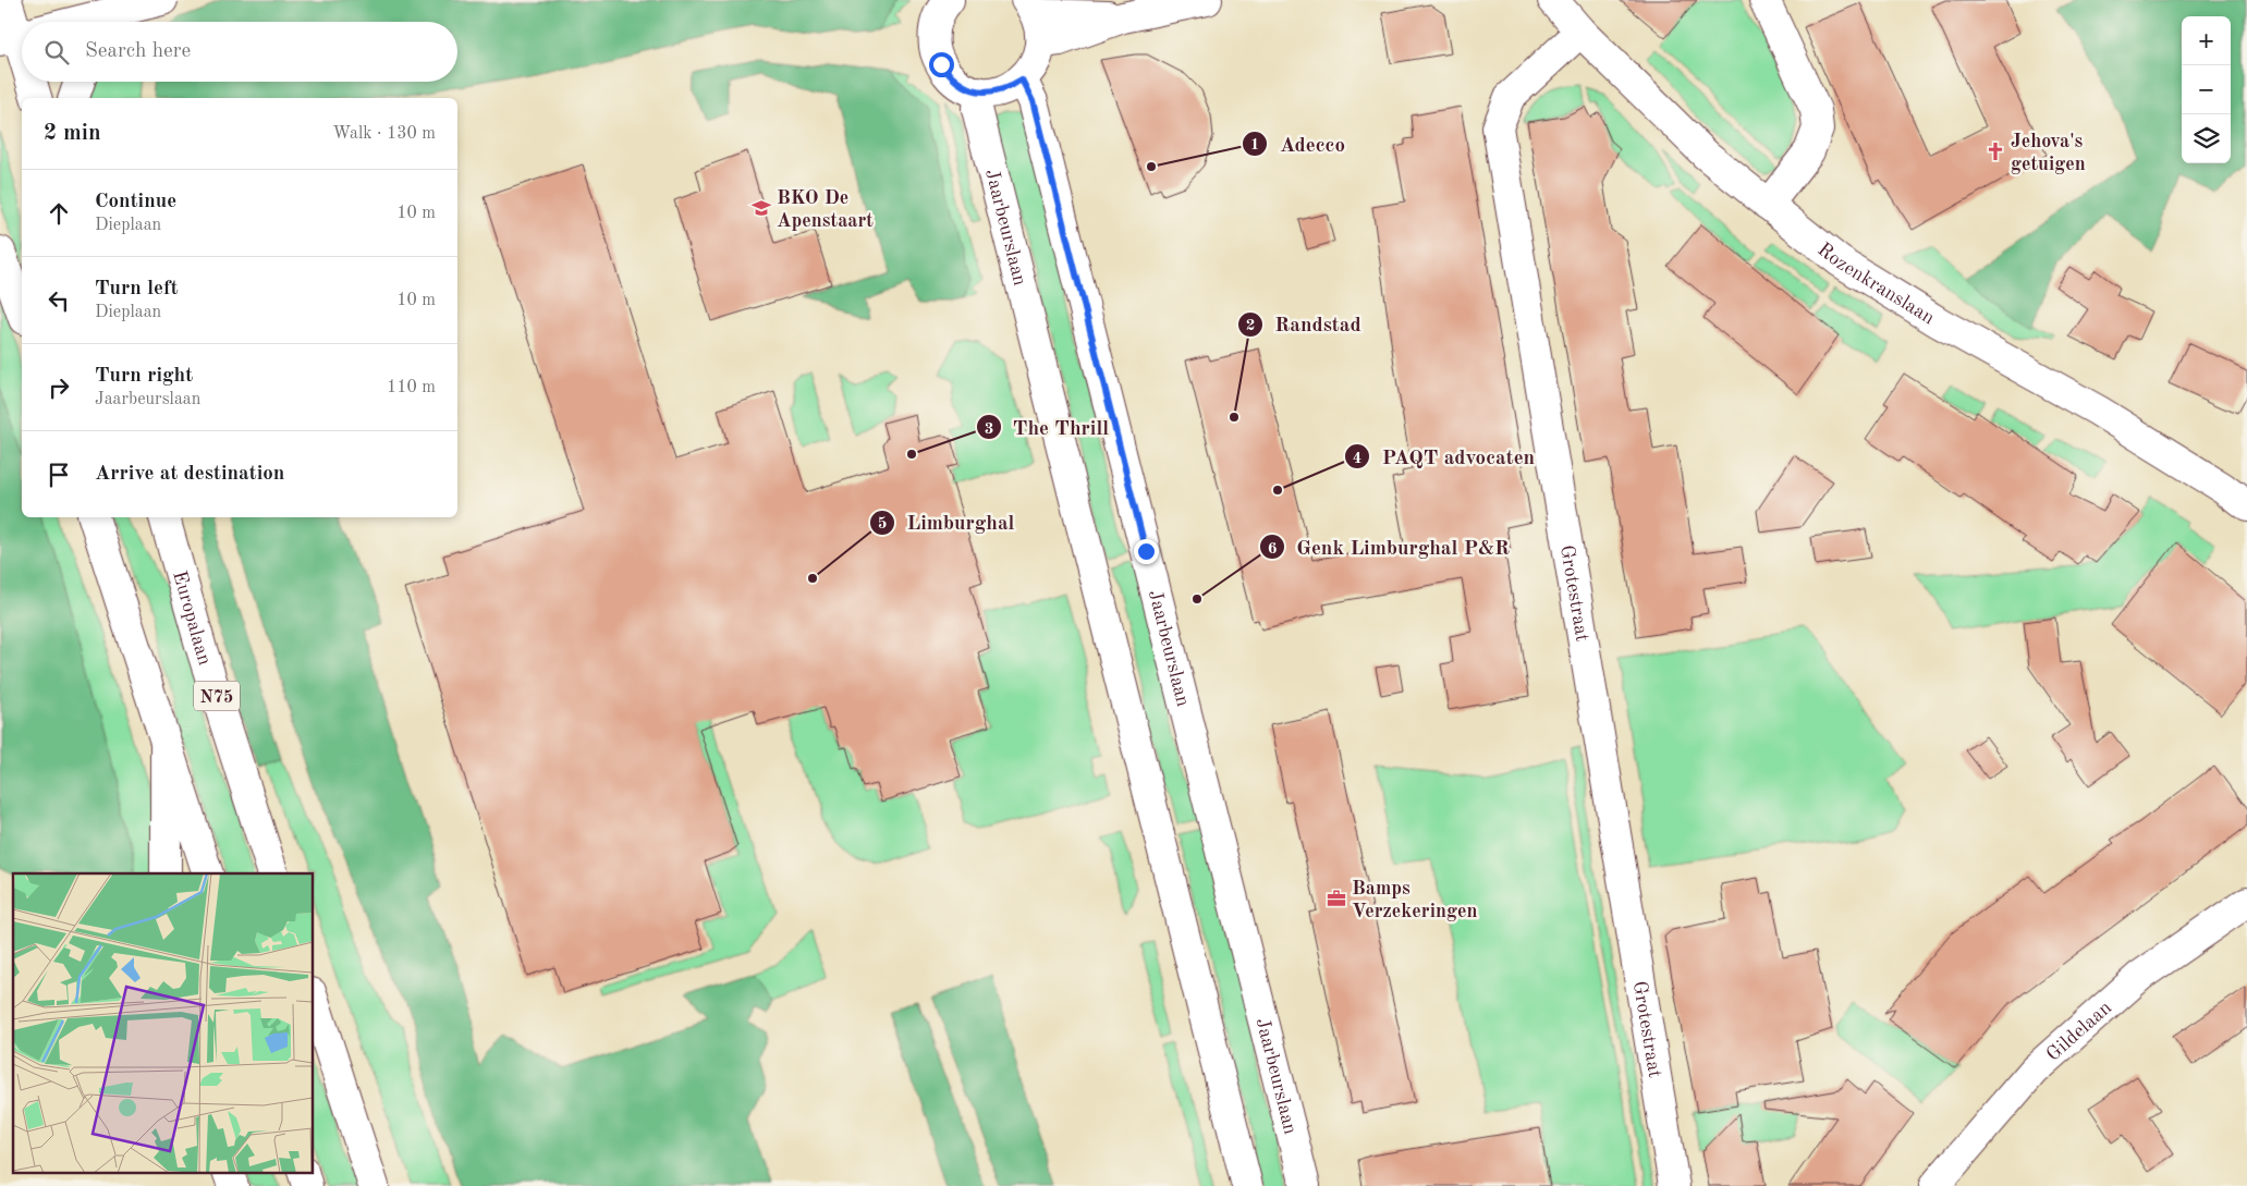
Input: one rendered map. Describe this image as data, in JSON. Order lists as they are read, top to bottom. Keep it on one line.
{"streets":{"main road":["Jaarbeurslaan","Rozenkranslaan","Grotestraat","Europalaan","N75","Gildelaan"]},"crossings":[["Rozenkranslaan","Grotestraat"]],"places":{"church":["Jehova's getuigen"],"other":["Adecco","Randstad","The Thrill","PAQT advocaten","Limburghal","Genk Limburghal P&R"],"school or university":["BKO De Apenstaart"],"office":["Bamps Verzekeringen"]},"page":{"map_buttons":["+","−"],"search":"Search here","heading":["2 min","Walk · 130 m"],"list":[["Continue","Dieplaan","10 m"],["Turn left","Dieplaan","10 m"],["Turn right","Jaarbeurslaan","110 m"],"Arrive at destination"]}}
